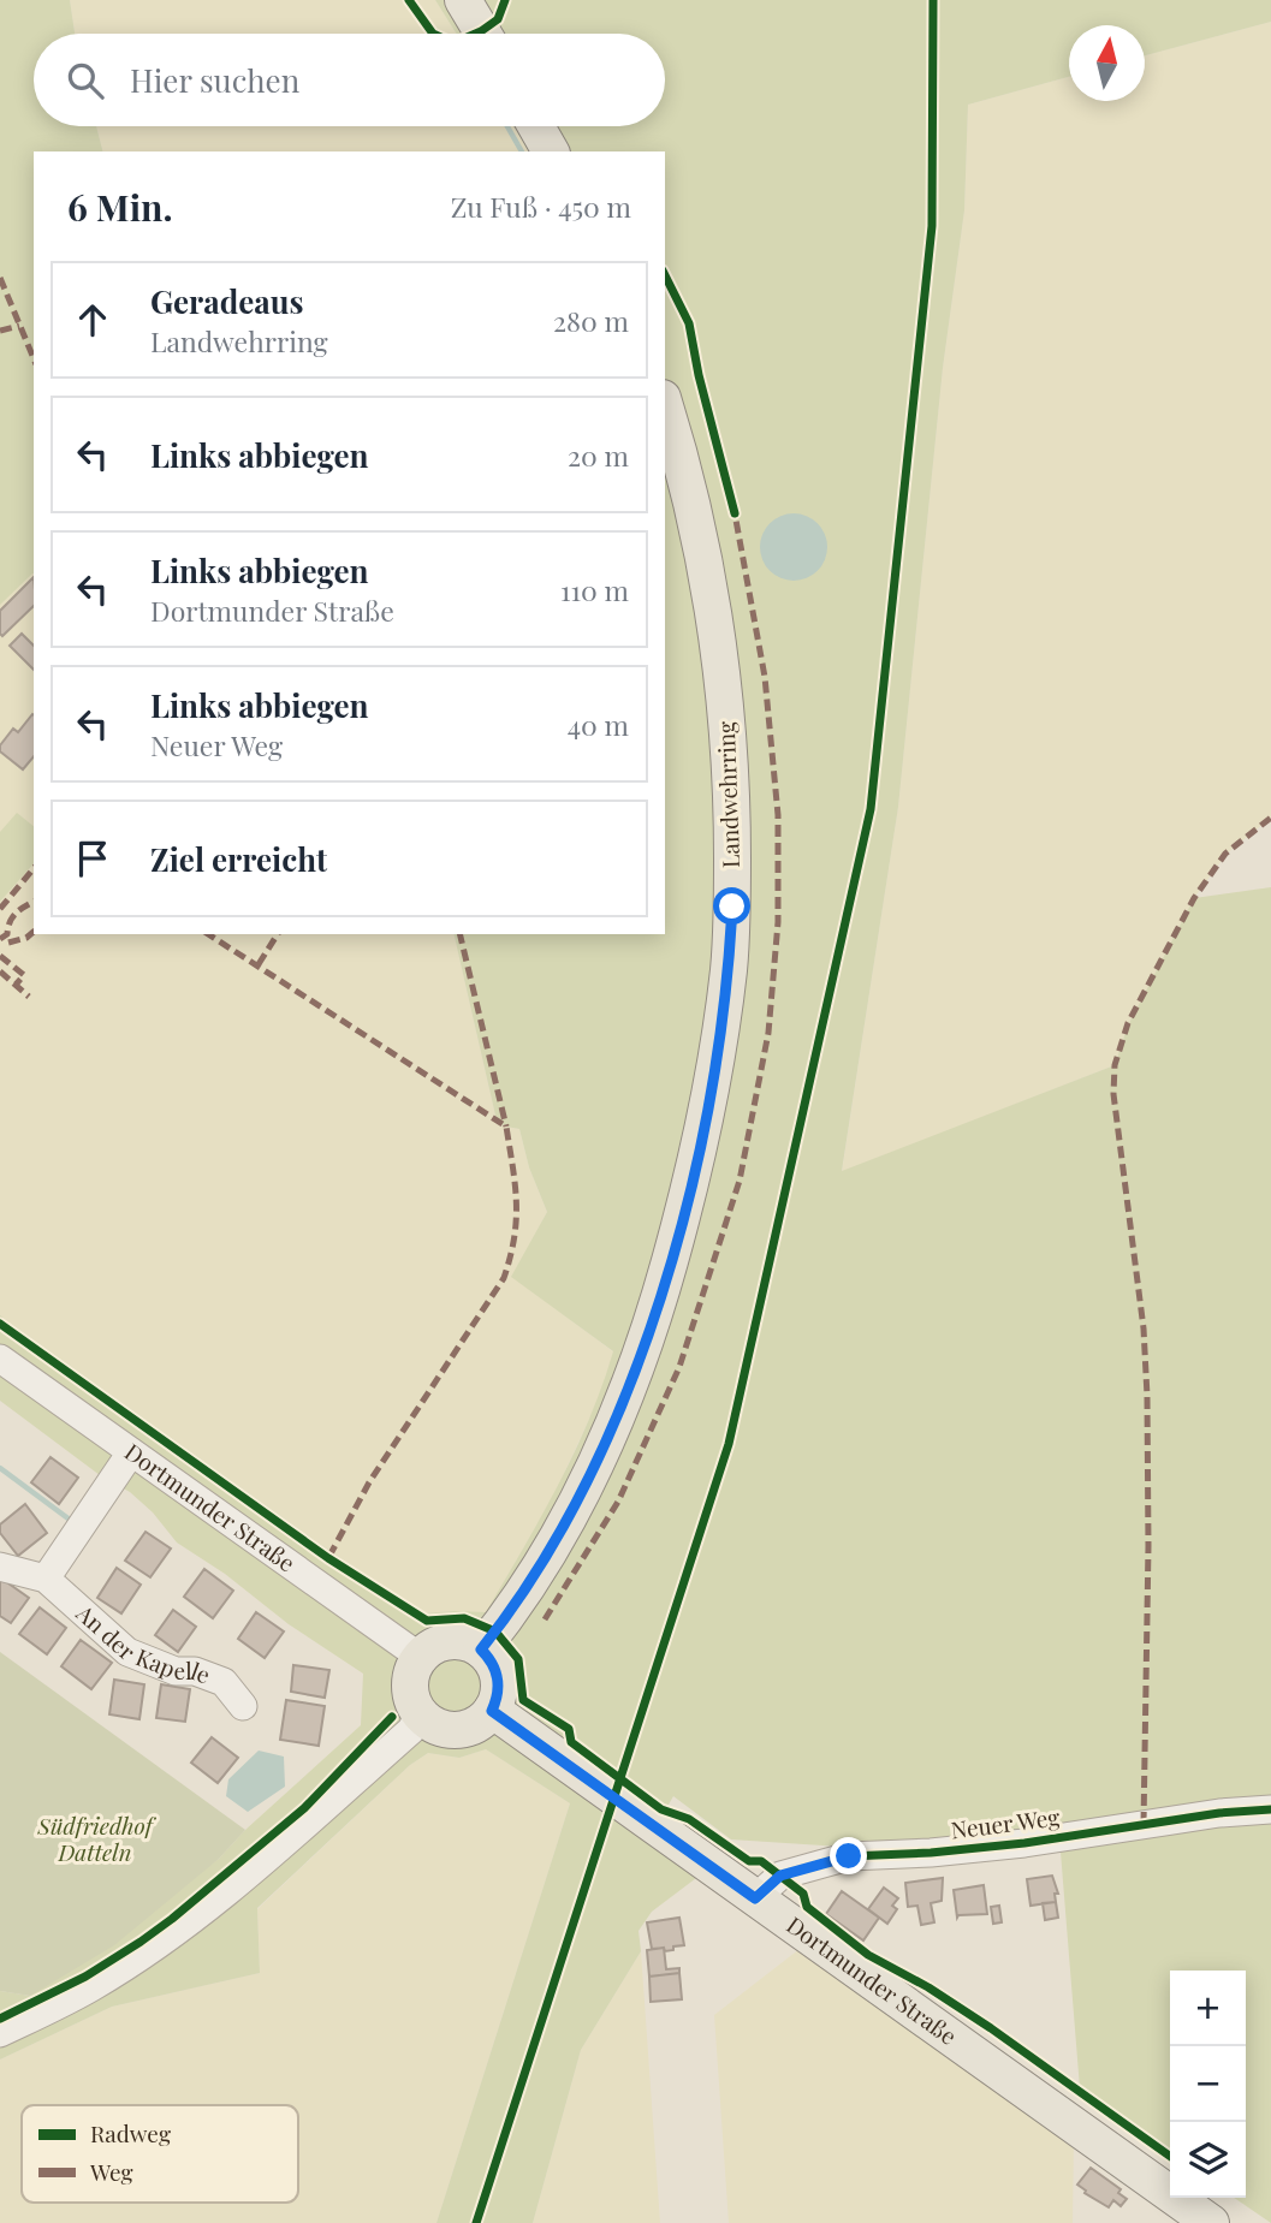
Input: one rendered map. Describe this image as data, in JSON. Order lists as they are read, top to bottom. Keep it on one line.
{"streets":{"main road":["Landwehrring","Dortmunder Straße"],"street":["An der Kapelle","Neuer Weg"]},"crossings":[["Landwehrring","Dortmunder Straße"],["Dortmunder Straße","Neuer Weg"]],"parks":["Südfriedhof Datteln"],"legend":["Radweg","Weg"],"north":"top","page":{"search":"Hier suchen","heading":["6 Min.","Zu Fuß · 450 m"],"list":[["Geradeaus","Landwehrring","280 m"],["Links abbiegen","20 m"],["Links abbiegen","Dortmunder Straße","110 m"],["Links abbiegen","Neuer Weg","40 m"],"Ziel erreicht"],"map_buttons":["+","−"]}}
